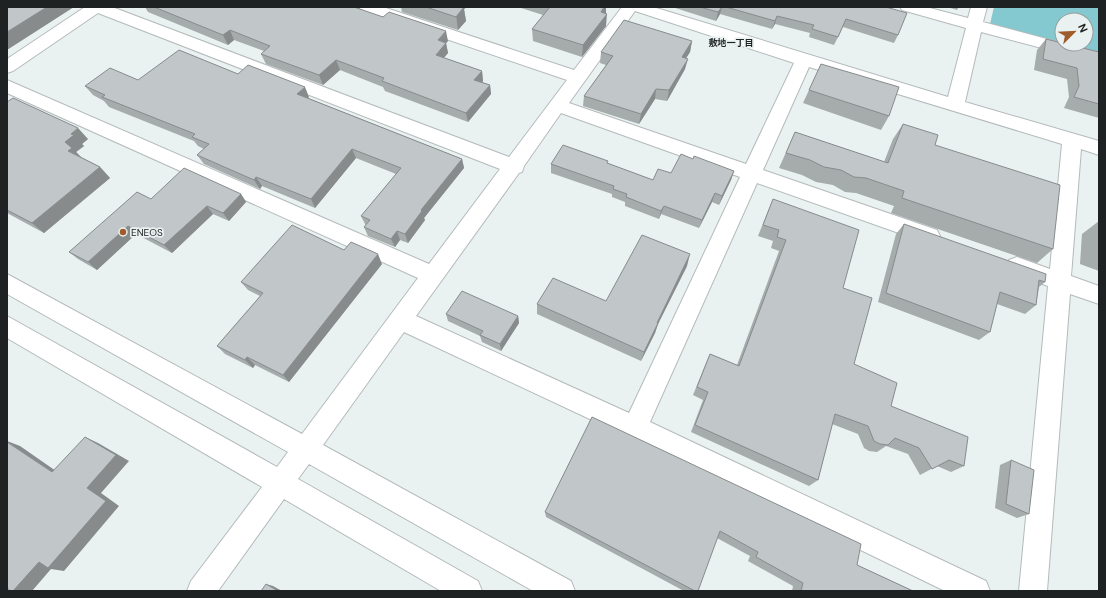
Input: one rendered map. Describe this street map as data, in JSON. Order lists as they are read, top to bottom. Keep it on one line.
{"districts":["敷地一丁目"],"places":["ENEOS"],"north":"top right"}
